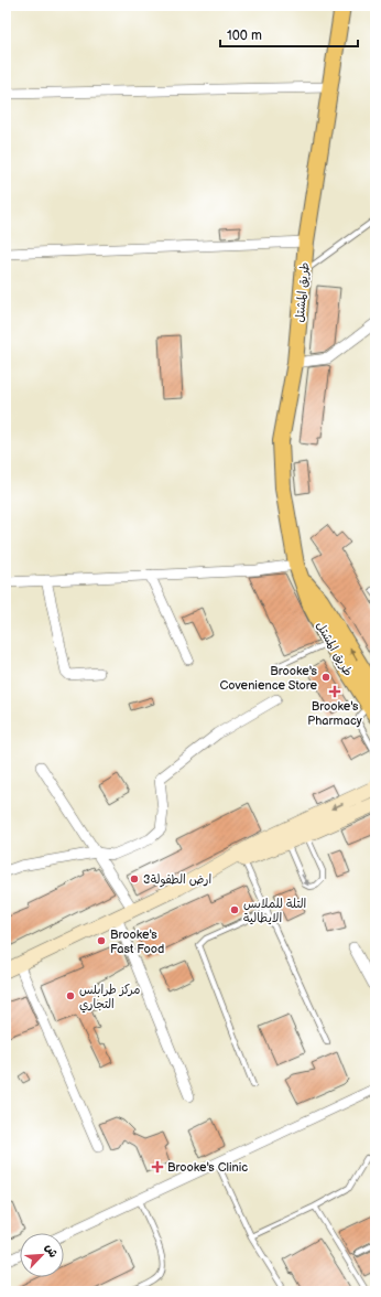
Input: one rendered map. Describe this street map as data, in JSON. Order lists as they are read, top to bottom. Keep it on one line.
{"streets":{"main road":["طريق المشتل"]},"places":{"other":["Brooke's Covenience Store","ارض الطفولة3","التلة للملابس الايطالية","Brooke's Fast Food","مركز طرابلس التجاري"],"health":["Brooke's Pharmacy","Brooke's Clinic"]},"scale_bar":"100 m","north":"top right"}
